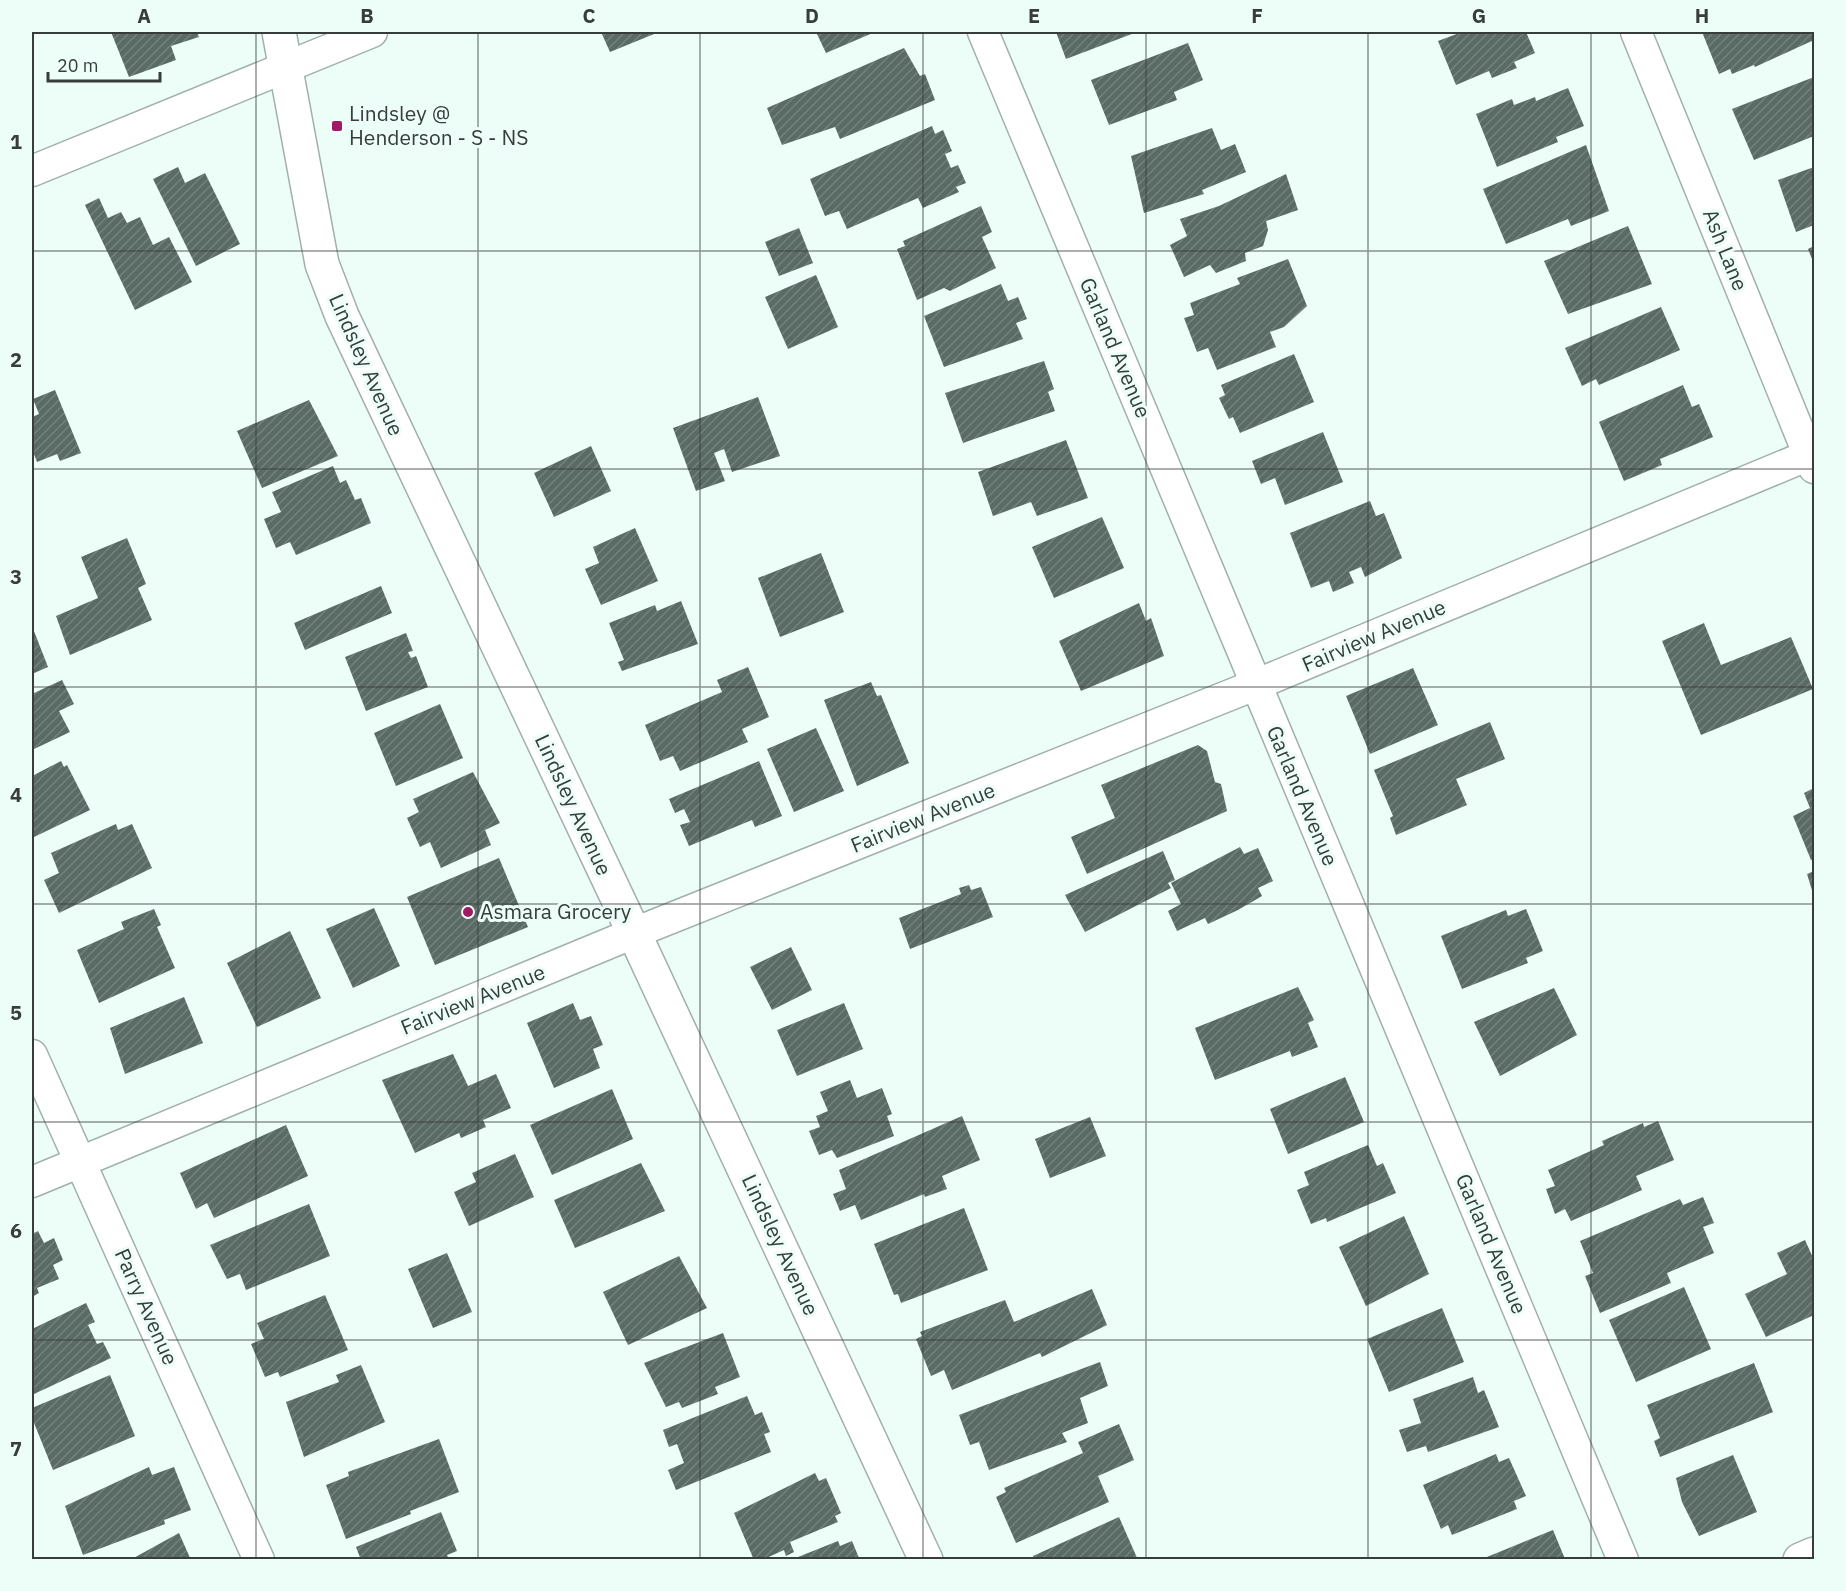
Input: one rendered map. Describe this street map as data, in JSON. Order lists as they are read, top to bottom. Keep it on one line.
{"streets":{"street":["Ash Lane","Garland Avenue","Lindsley Avenue","Fairview Avenue","Parry Avenue"]},"crossings":[["Ash Lane","Fairview Avenue"],["Garland Avenue","Fairview Avenue"],["Lindsley Avenue","Fairview Avenue"],["Fairview Avenue","Parry Avenue"]],"places":{"transit":["Lindsley @ Henderson - S - NS"],"other":["Asmara Grocery"]},"scale_bar":"20 m","grid":{"columns":["A","B","C","D","E","F","G","H"],"rows":["1","2","3","4","5","6","7"]}}
